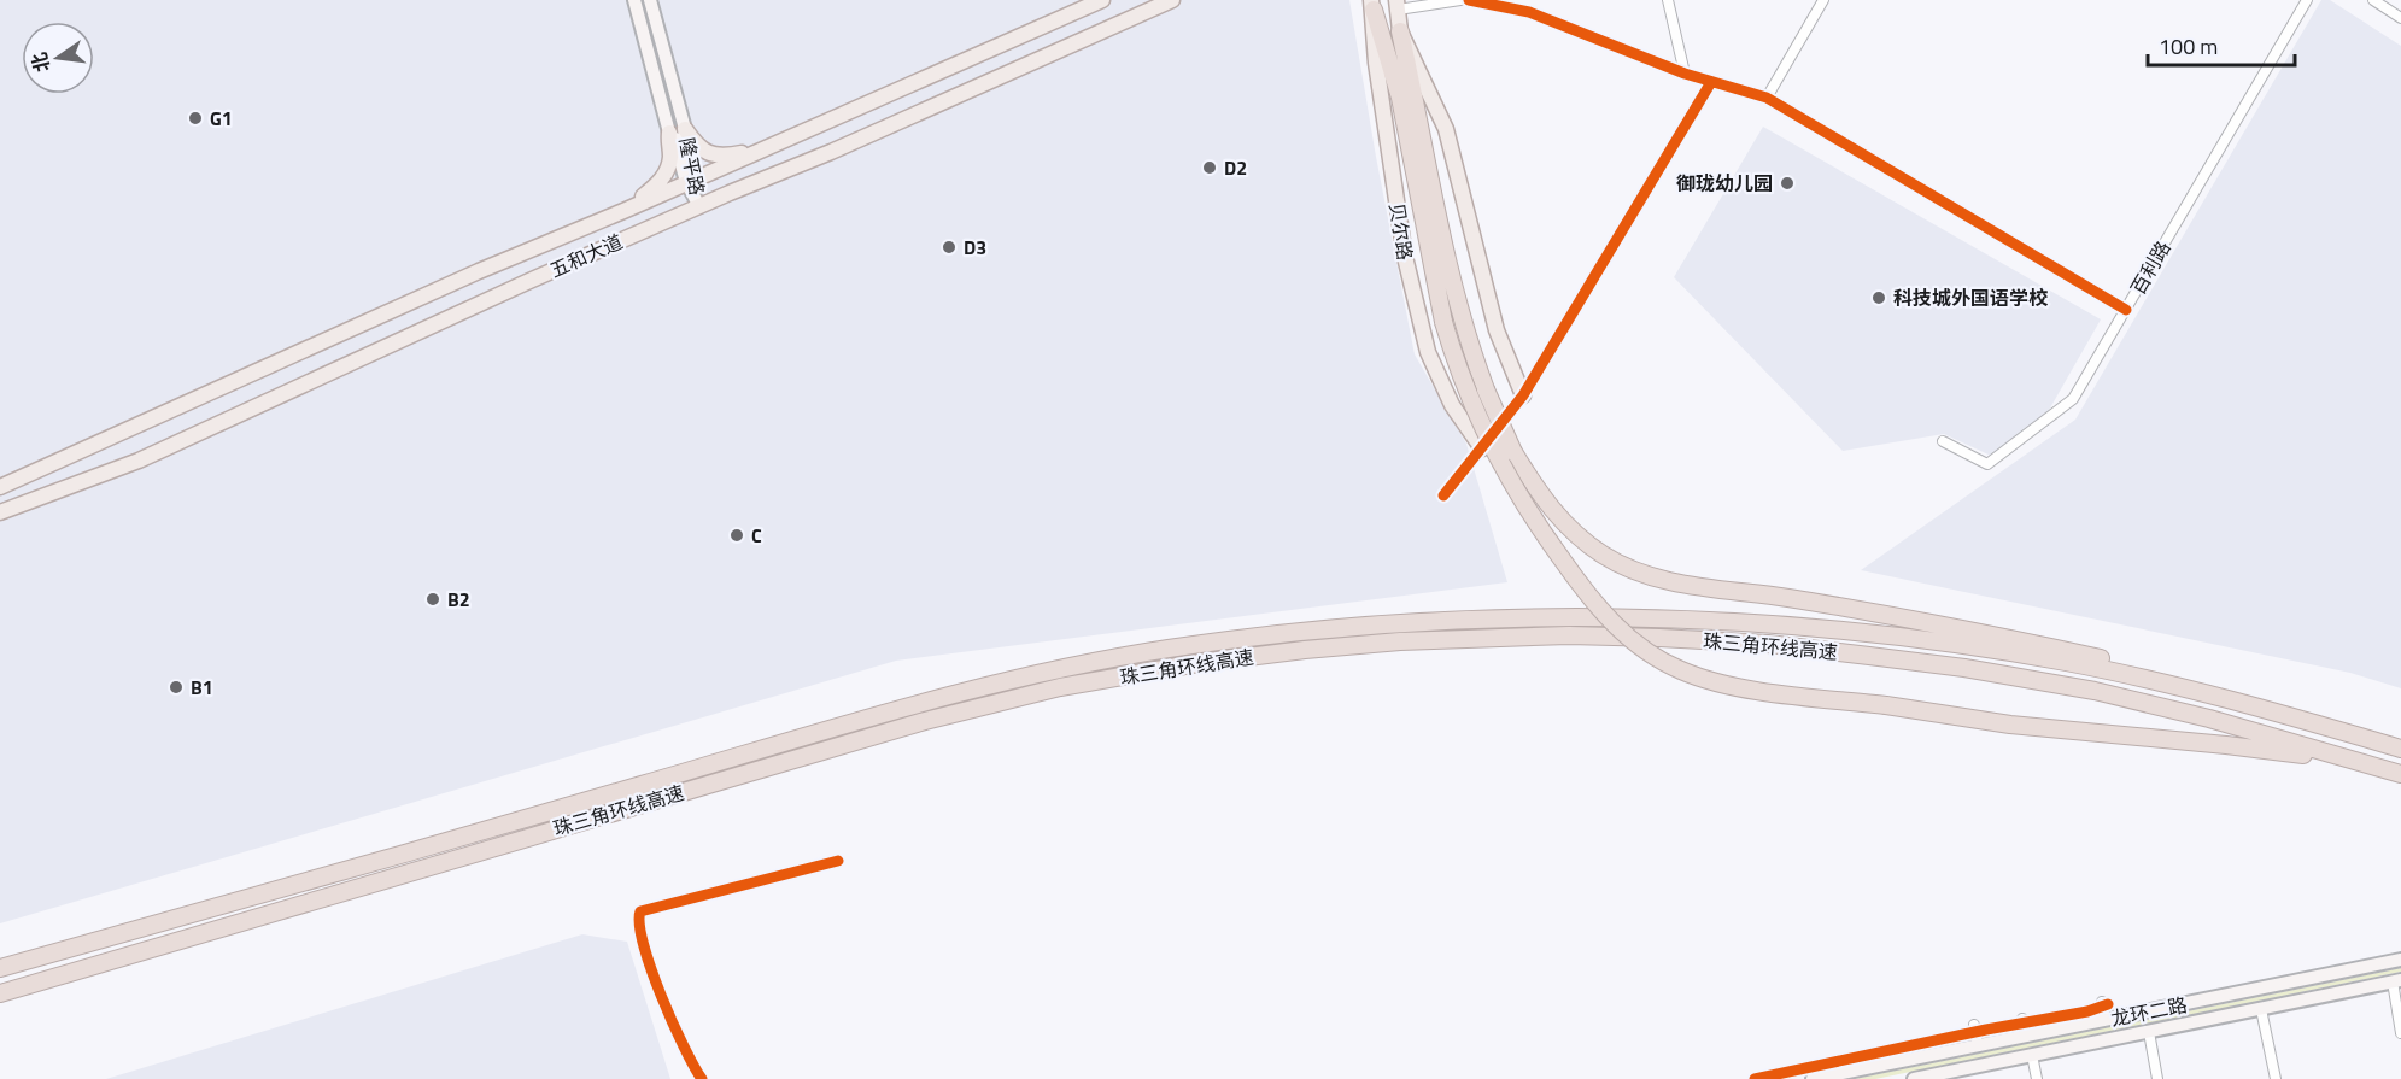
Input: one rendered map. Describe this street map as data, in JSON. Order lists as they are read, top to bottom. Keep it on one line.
{"streets":{"highway":["珠三角环线高速"],"main road":["隆平路","贝尔路","五和大道","龙环二路"],"street":["百利路"]},"crossings":[["隆平路","五和大道"]],"places":["G1","D2","御珑幼儿园","D3","科技城外国语学校","C","B2","B1"],"scale_bar":"100 m","north":"left"}
